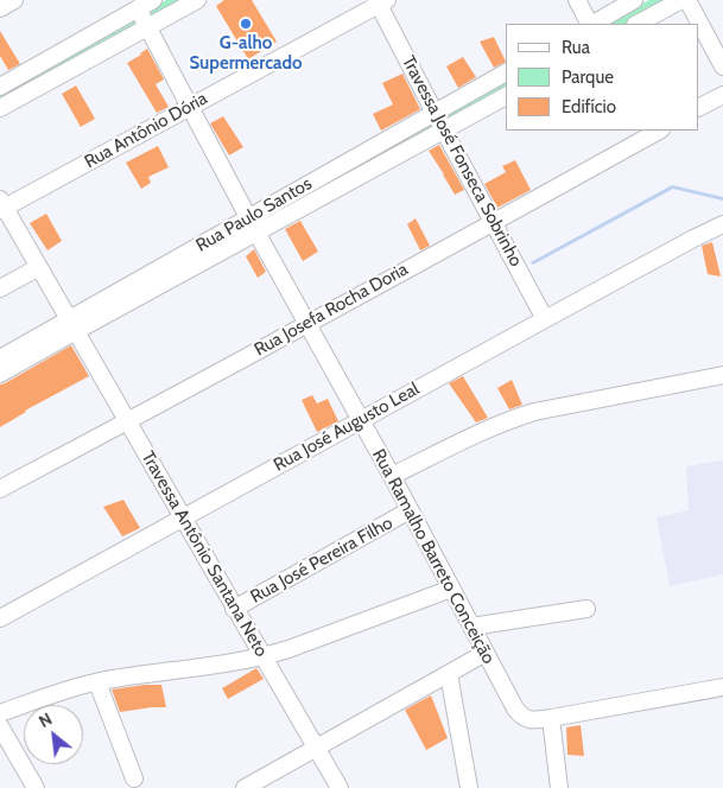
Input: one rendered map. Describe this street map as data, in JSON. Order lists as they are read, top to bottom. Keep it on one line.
{"streets":{"street":["Rua Antônio Dória","Travessa José Fonseca Sobrinho","Rua Paulo Santos","Rua Josefa Rocha Doria","Rua José Augusto Leal","Travessa Antônio Santana Neto","Rua Ramalho Barreto Conceição","Rua José Pereira Filho"]},"crossings":[["Rua Antônio Dória","Travessa José Fonseca Sobrinho"],["Rua Antônio Dória","Travessa Antônio Santana Neto"],["Rua Antônio Dória","Rua Ramalho Barreto Conceição"],["Travessa José Fonseca Sobrinho","Rua Paulo Santos"],["Travessa José Fonseca Sobrinho","Rua Josefa Rocha Doria"],["Travessa José Fonseca Sobrinho","Rua José Augusto Leal"],["Rua Paulo Santos","Travessa Antônio Santana Neto"],["Rua Paulo Santos","Rua Ramalho Barreto Conceição"],["Rua Josefa Rocha Doria","Travessa Antônio Santana Neto"],["Rua Josefa Rocha Doria","Rua Ramalho Barreto Conceição"],["Rua José Augusto Leal","Travessa Antônio Santana Neto"],["Rua José Augusto Leal","Rua Ramalho Barreto Conceição"],["Travessa Antônio Santana Neto","Rua José Pereira Filho"],["Rua Ramalho Barreto Conceição","Rua José Pereira Filho"]],"places":["G-alho Supermercado"],"legend":["Rua","Parque","Edifício"],"north":"top left"}
